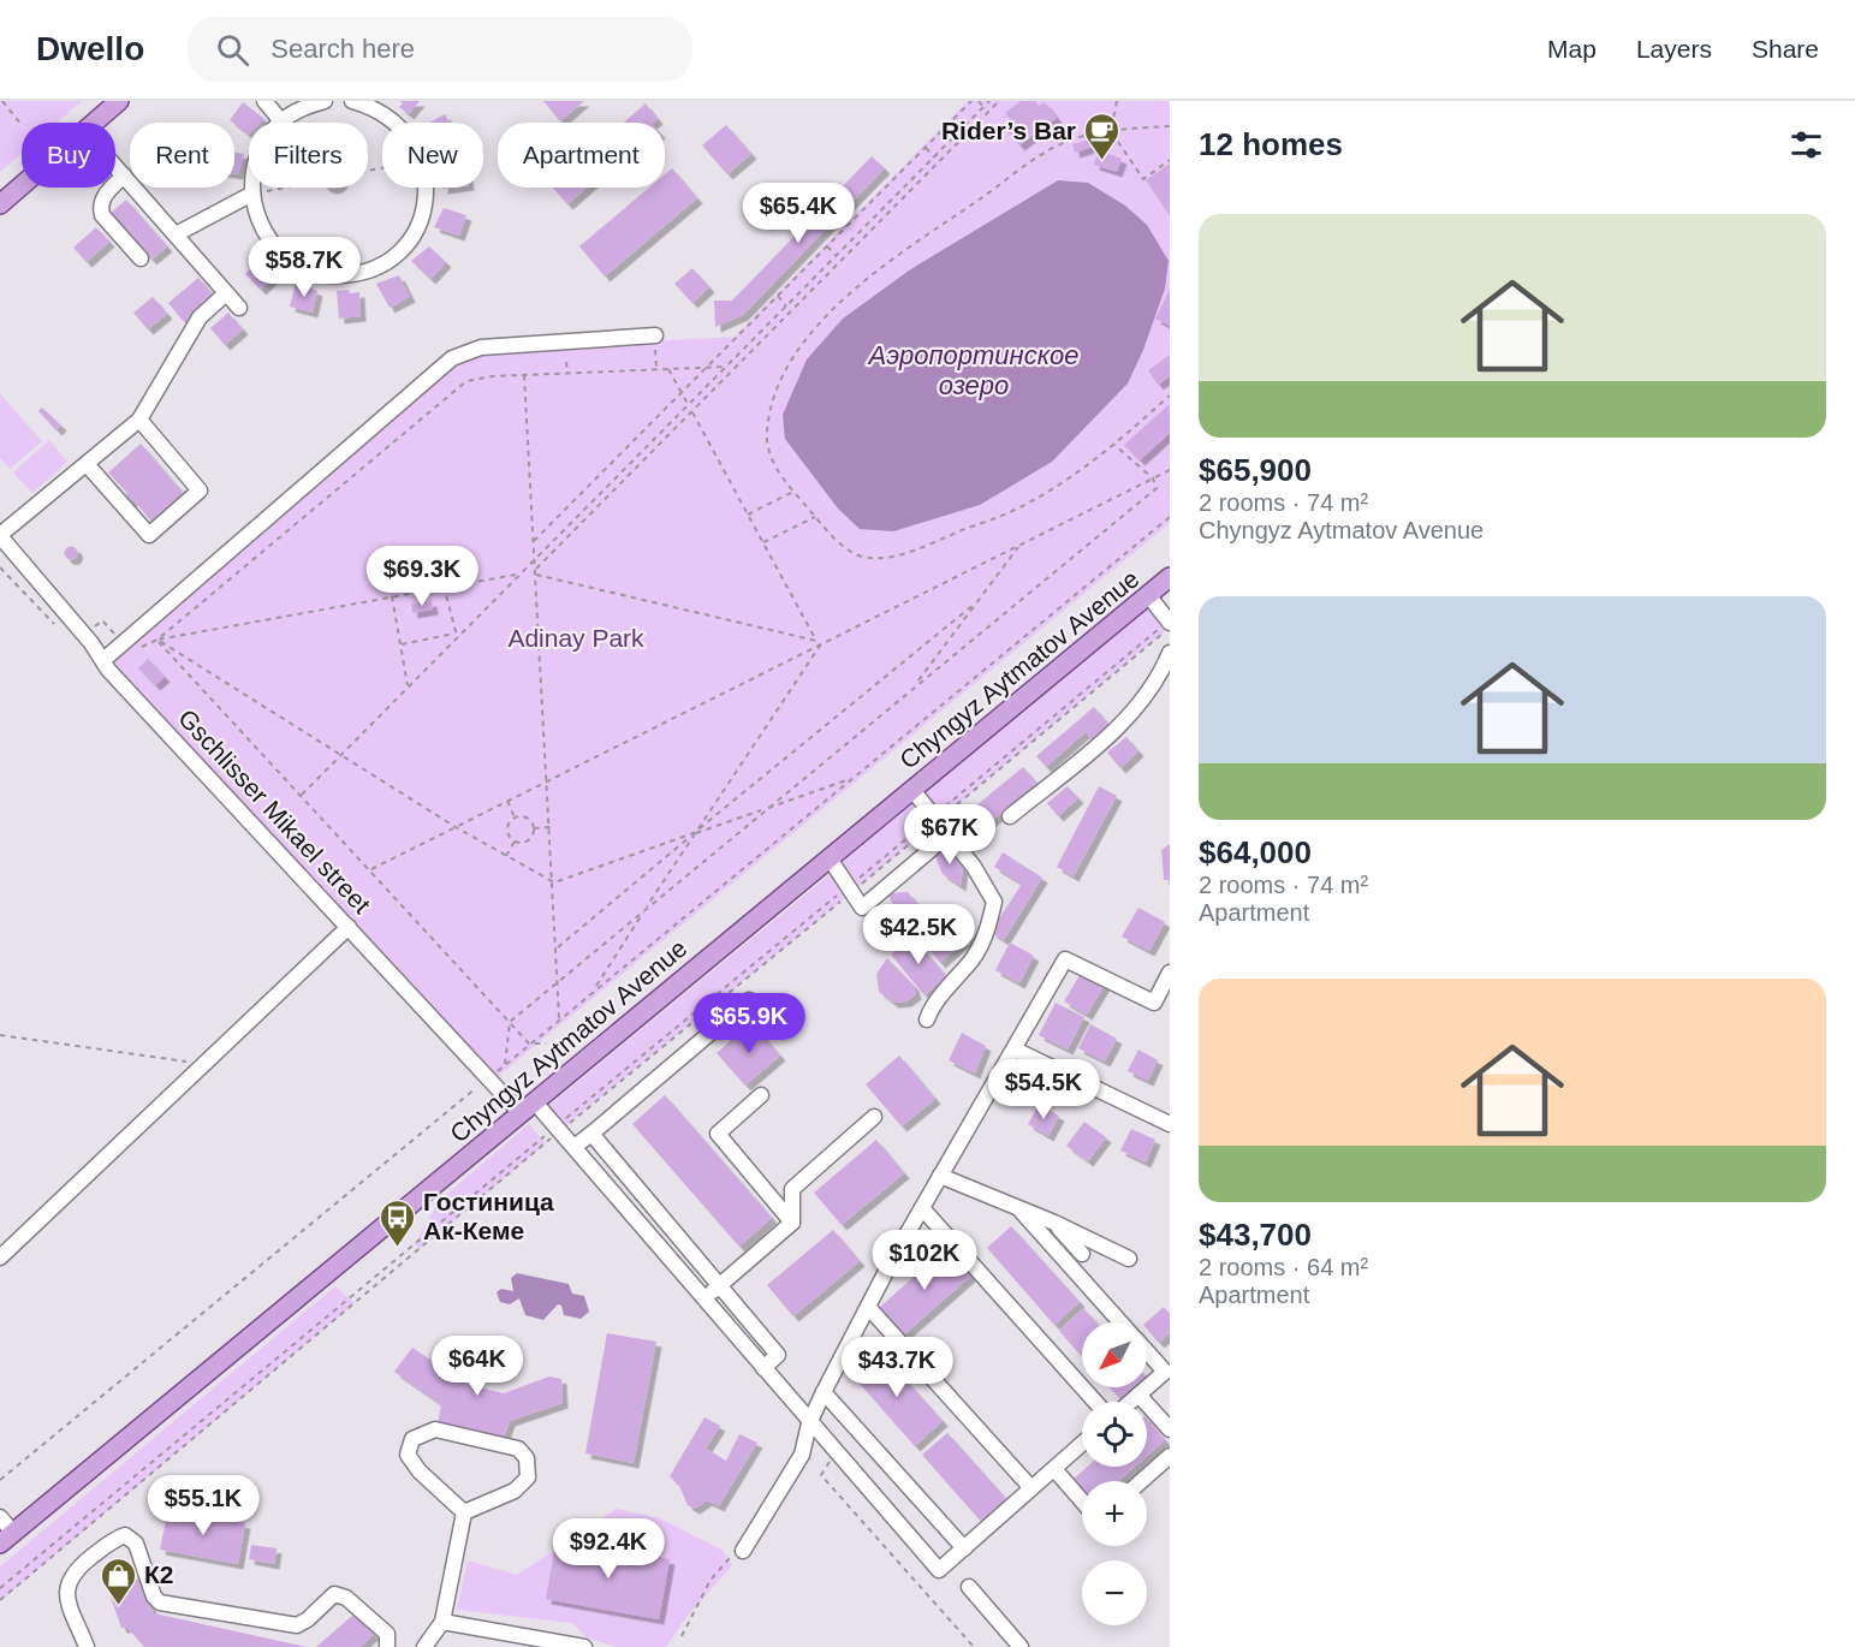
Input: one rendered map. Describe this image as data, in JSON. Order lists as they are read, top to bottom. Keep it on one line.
{"streets":{"main road":["Chyngyz Aytmatov Avenue"],"street":["Gschlisser Mikael street"]},"crossings":[["Chyngyz Aytmatov Avenue","Gschlisser Mikael street"]],"water":["Аэропортинское озеро"],"parks":["Adinay Park"],"places":{"cafe":["Rider’s Bar"],"bus stop":["Гостиница Ак-Кеме"],"shop":["К2"]},"north":"bottom left","page":{"header":"Dwello","search":"Search here","nav":["Map","Layers","Share"],"heading":"12 homes","chip":["Buy","Rent","Filters","New","Apartment"],"price":["$65.4K","$58.7K","$69.3K","$67K","$42.5K","$65.9K","$54.5K","$102K","$64K","$43.7K","$55.1K","$92.4K"],"list":[{"name":"$65,900","note":"2 rooms · 74 m² · Chyngyz Aytmatov Avenue"},{"name":"$64,000","note":"2 rooms · 74 m² · Apartment"},{"name":"$43,700","note":"2 rooms · 64 m² · Apartment"}],"map_buttons":["+","−"]}}
